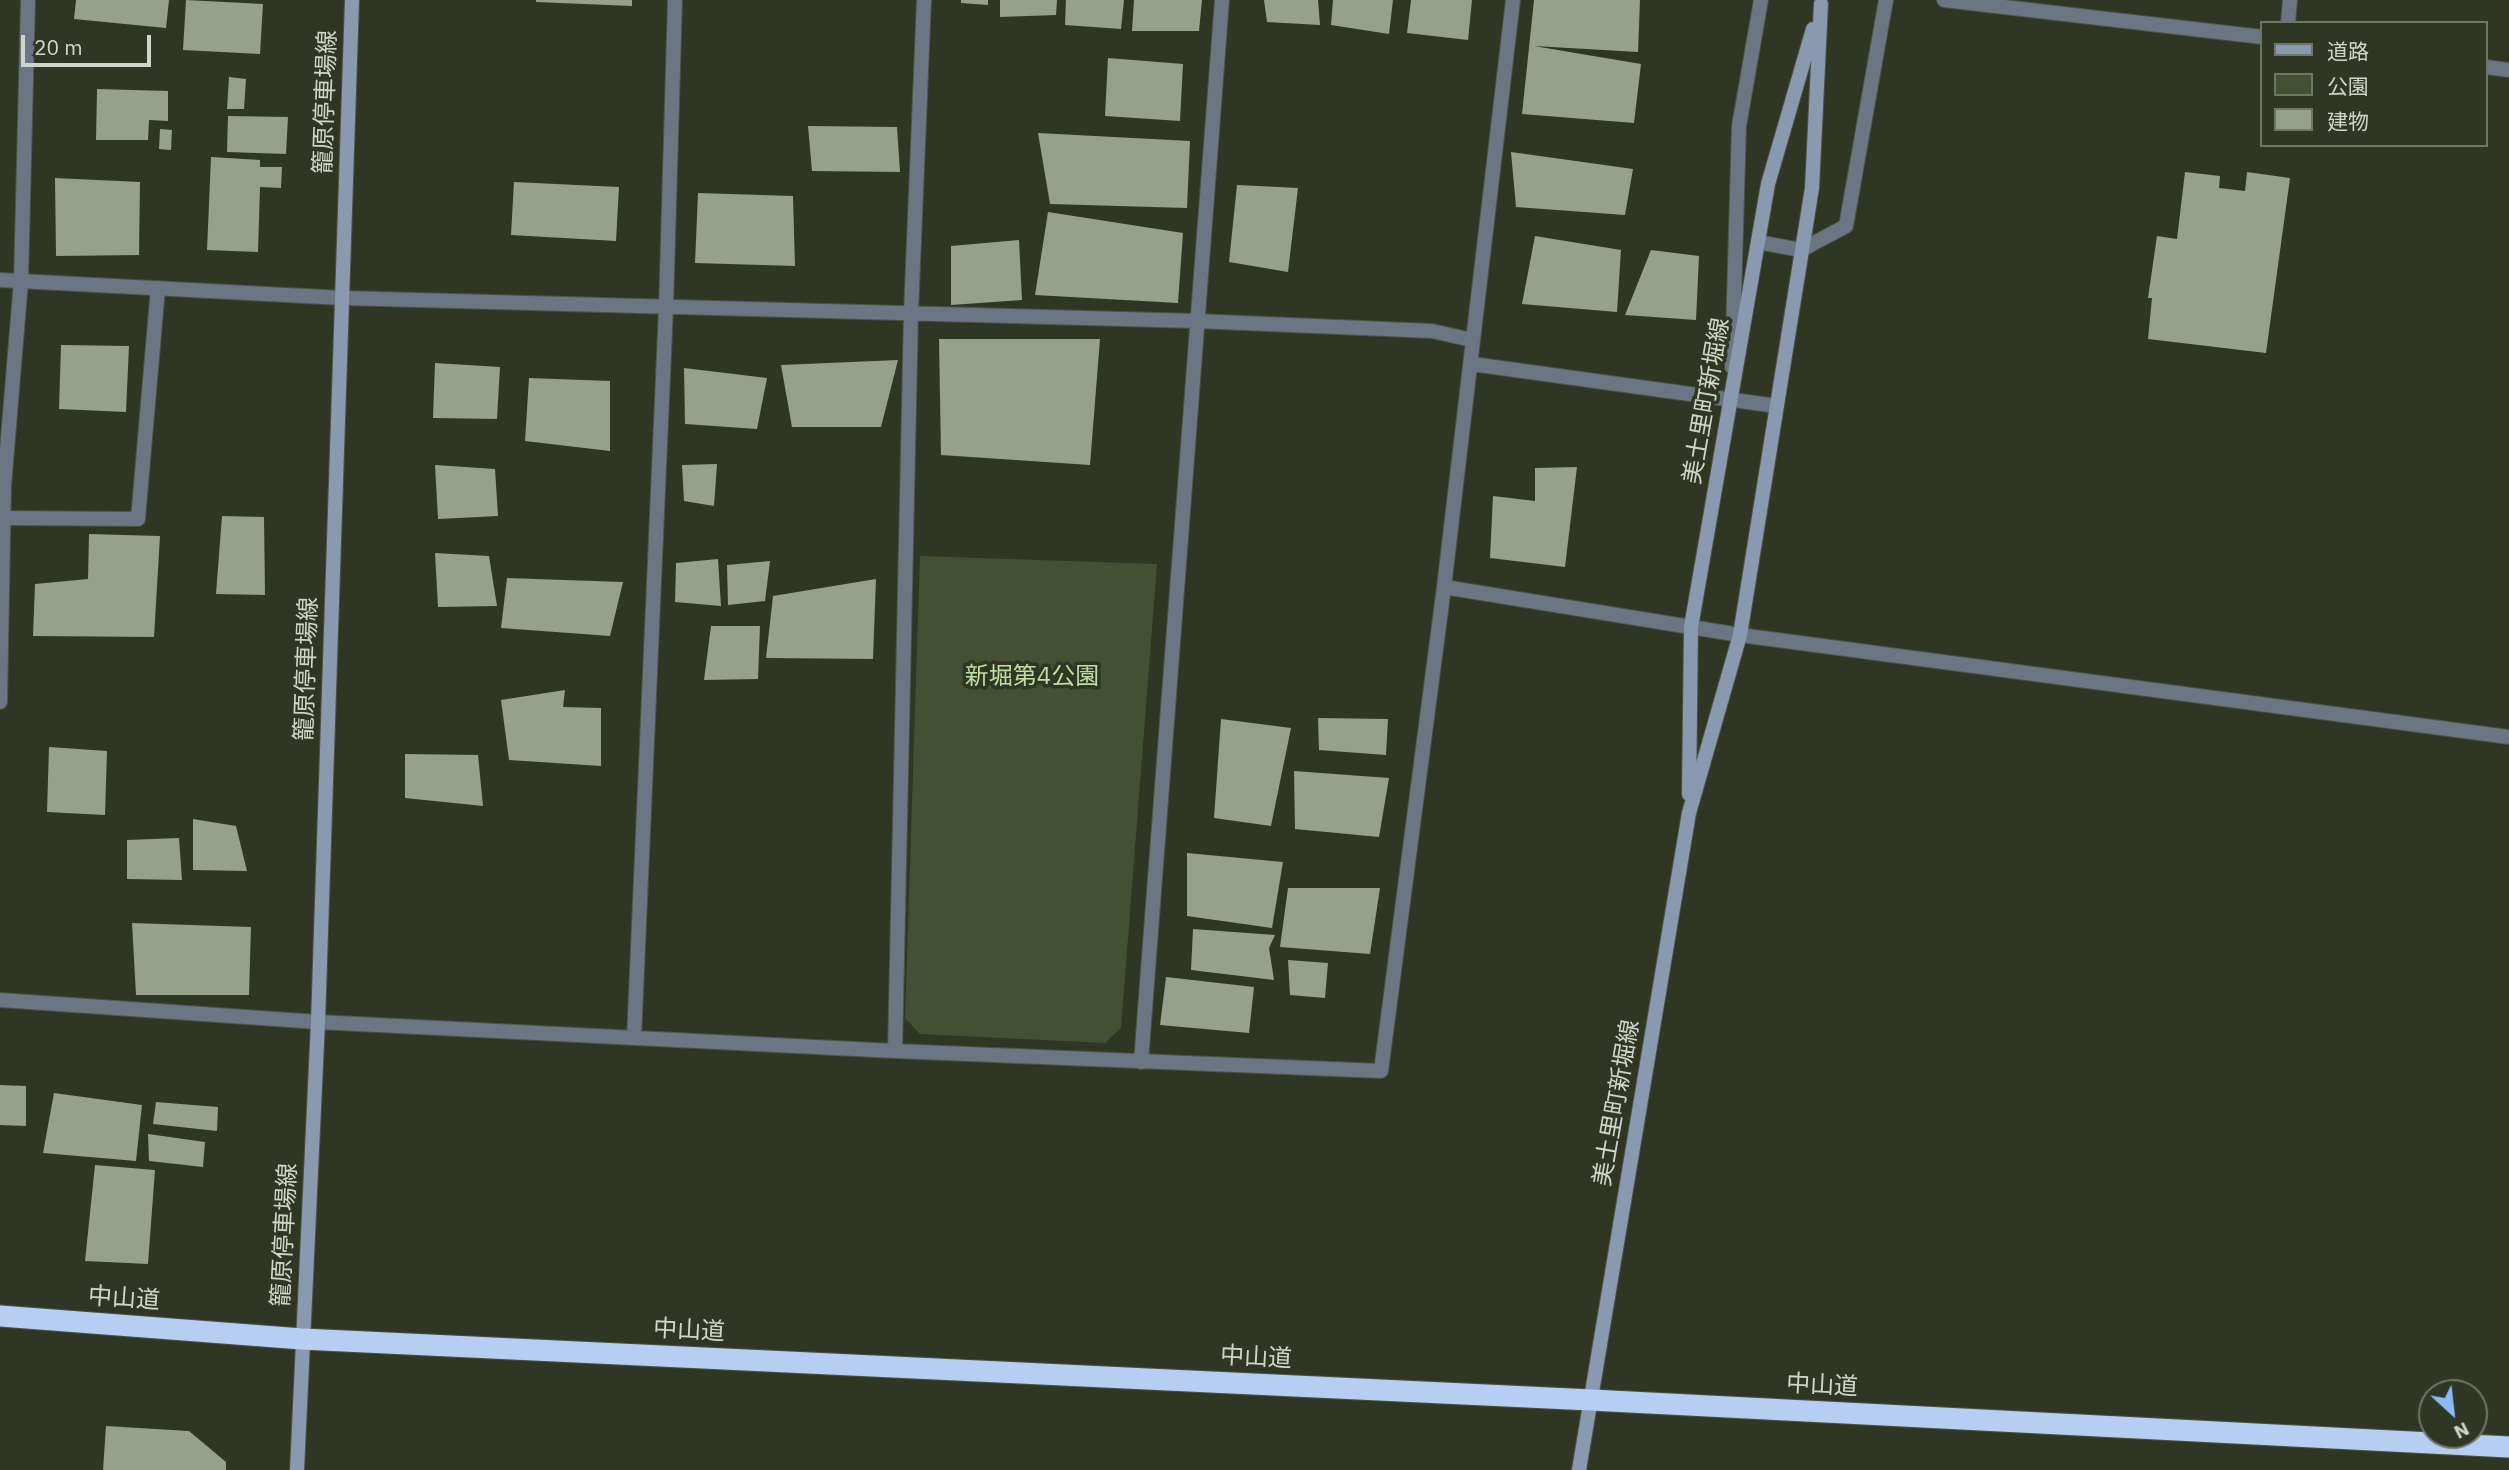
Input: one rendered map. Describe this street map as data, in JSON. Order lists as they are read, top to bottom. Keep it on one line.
{"streets":{"highway":["中山道"],"main road":["籠原停車場線","美土里町新堀線"]},"crossings":[["籠原停車場線","中山道"],["美土里町新堀線","中山道"]],"parks":["新堀第4公園"],"legend":["道路","公園","建物"],"scale_bar":"20 m","north":"bottom right"}
